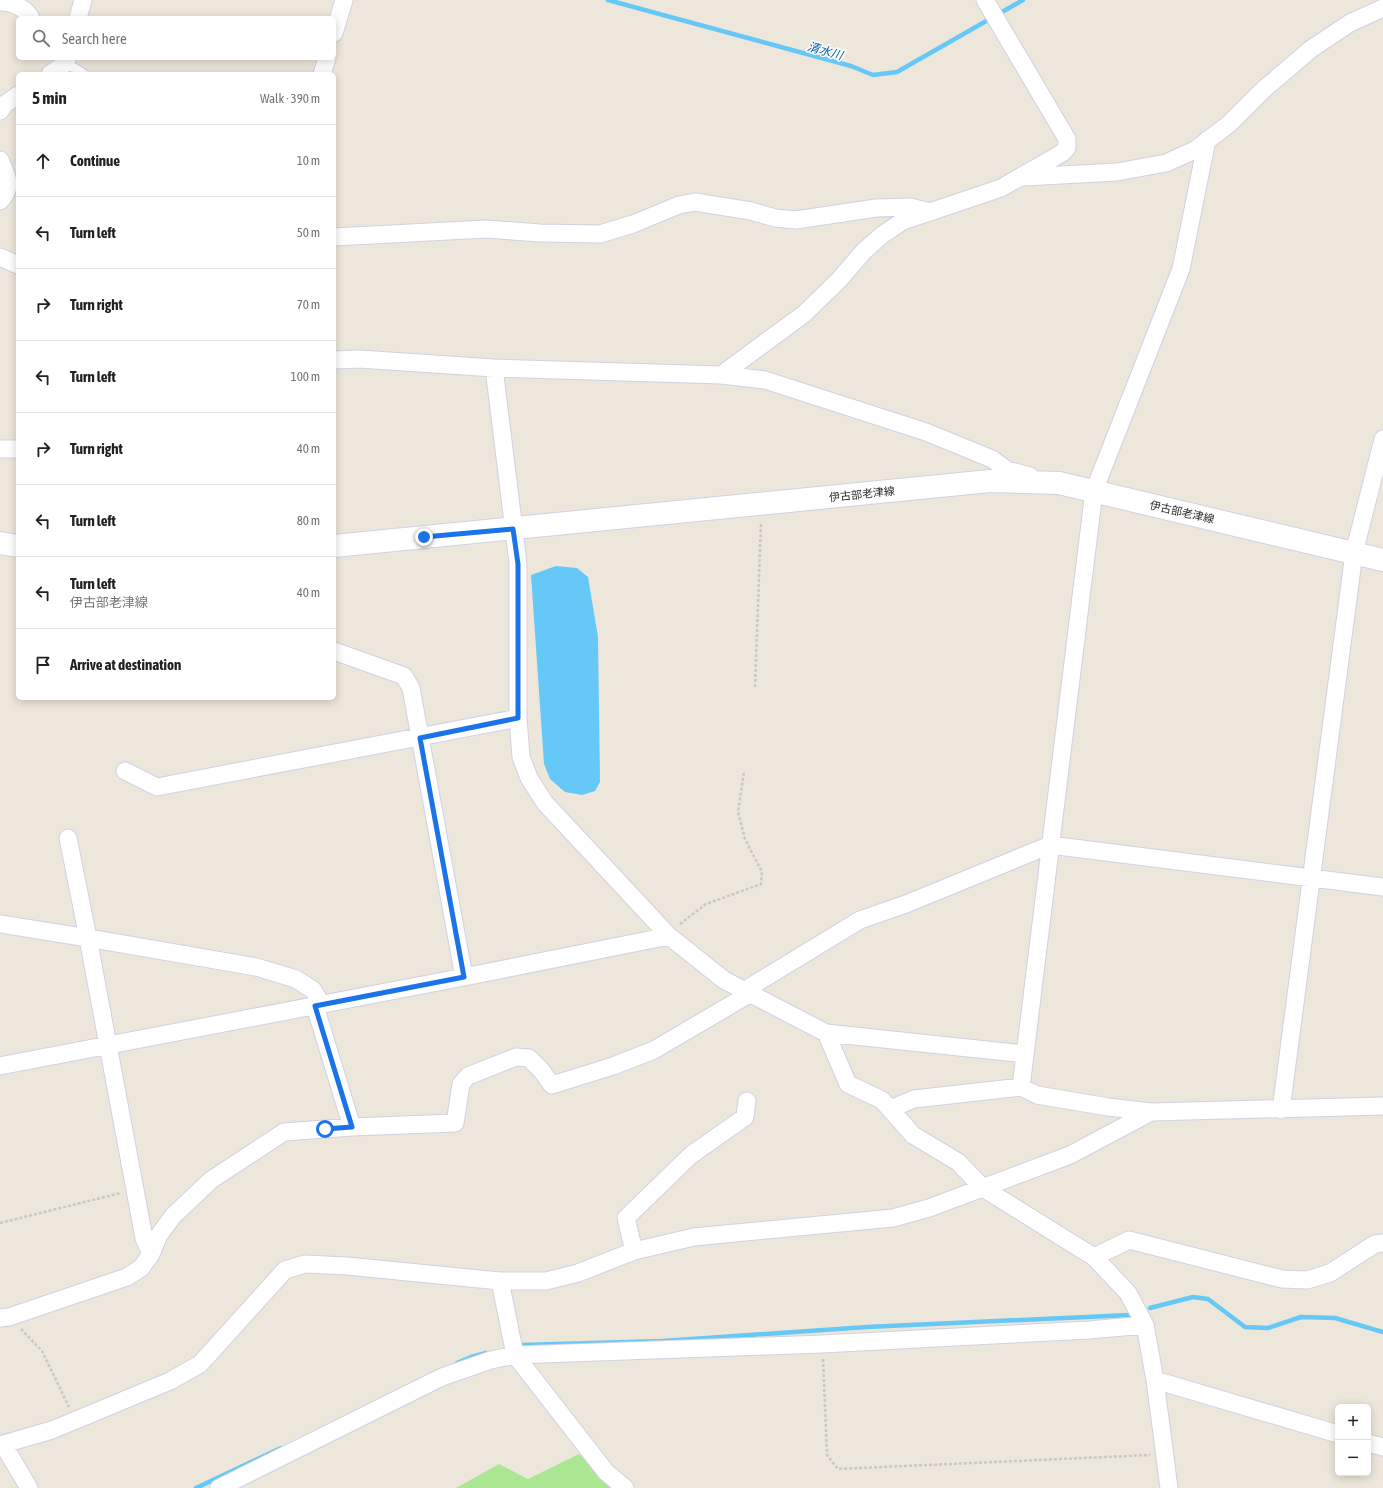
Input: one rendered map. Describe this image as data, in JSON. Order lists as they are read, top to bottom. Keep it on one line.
{"streets":{"main road":["伊古部老津線"]},"water":["清水川"],"page":{"search":"Search here","heading":["5 min","Walk · 390 m"],"list":[["Continue","10 m"],["Turn left","50 m"],["Turn right","70 m"],["Turn left","100 m"],["Turn right","40 m"],["Turn left","80 m"],["Turn left","伊古部老津線","40 m"],"Arrive at destination"],"map_buttons":["+","−"]}}
